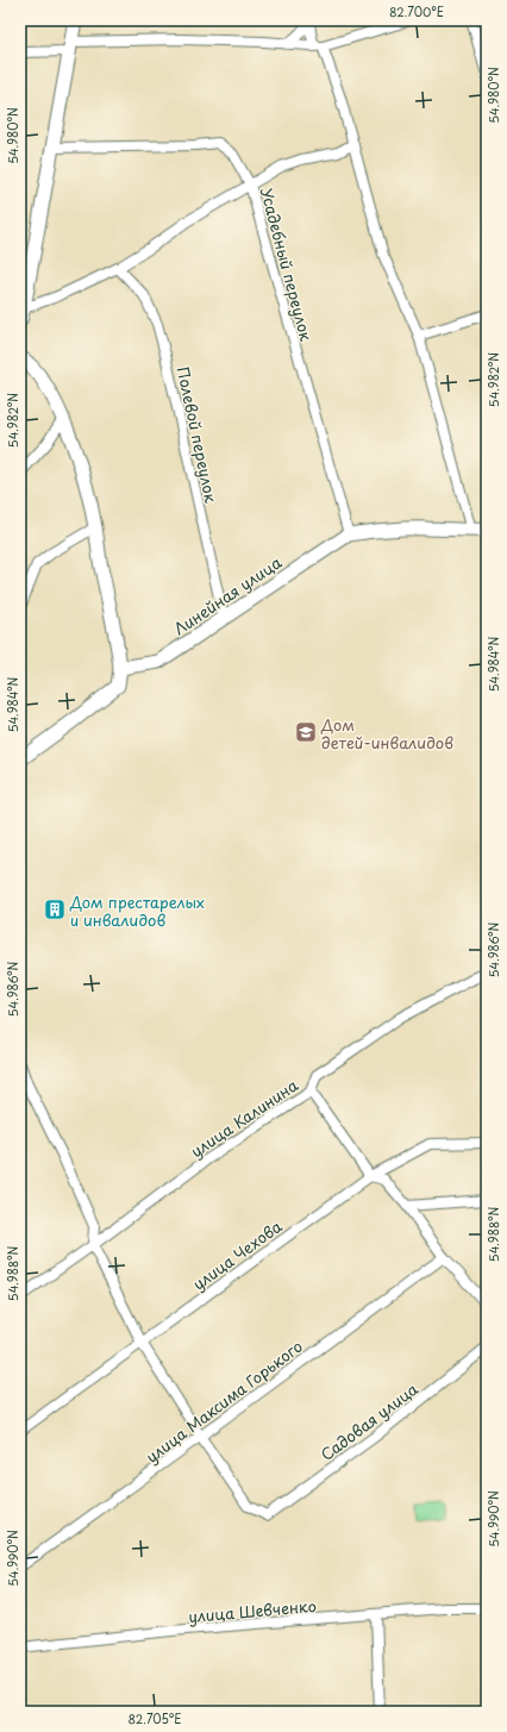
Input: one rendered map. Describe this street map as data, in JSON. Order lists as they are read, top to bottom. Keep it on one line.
{"streets":{"street":["Усадебный переулок","Полевой переулок","Линейная улица","улица Калинина","улица Чехова","улица Максима Горького","Садовая улица","улица Шевченко"]},"crossings":[["Усадебный переулок","Линейная улица"],["Полевой переулок","Линейная улица"],["улица Максима Горького","Садовая улица"]],"places":{"school or university":["Дом детей-инвалидов"],"building":["Дом престарелых и инвалидов"]},"coordinates":["82.700°E","54.980°N","54.982°N","54.984°N","54.986°N","54.988°N","54.990°N","82.705°E"]}
